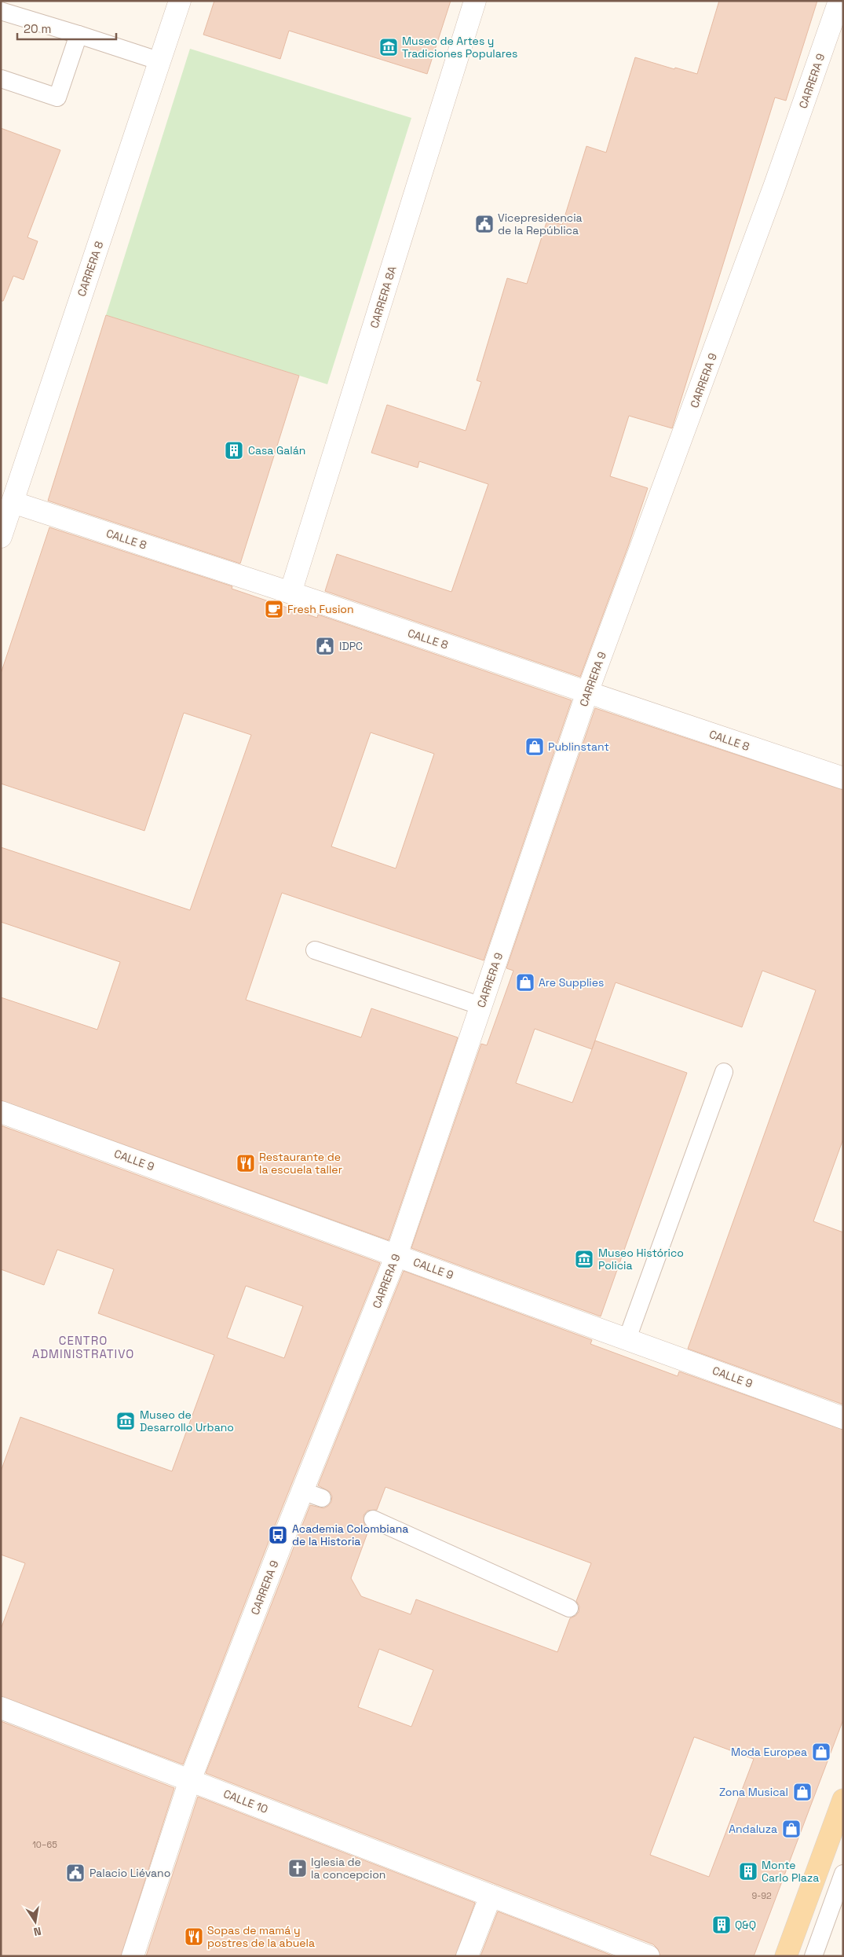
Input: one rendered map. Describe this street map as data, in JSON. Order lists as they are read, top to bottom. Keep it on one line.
{"streets":{"street":["CARRERA 9","CARRERA 8","CARRERA 8A","CALLE 8","CALLE 9","CALLE 10"]},"crossings":[["CARRERA 9","CALLE 8"],["CARRERA 9","CALLE 9"],["CARRERA 9","CALLE 10"],["CARRERA 8","CALLE 8"],["CARRERA 8A","CALLE 8"]],"districts":["CENTRO ADMINISTRATIVO"],"places":{"museum":["Museo de Artes y Tradiciones Populares","Museo Histórico Policia","Museo de Desarrollo Urbano"],"public building":["Vicepresidencia de la República","IDPC","Palacio Liévano"],"building":["Casa Galán","Monte Carlo Plaza","Q&Q"],"cafe":["Fresh Fusion"],"shop":["Publinstant","Are Supplies","Moda Europea","Zona Musical","Andaluza"],"restaurant":["Restaurante de la escuela taller","Sopas de mamá y postres de la abuela"],"bus stop":["Academia Colombiana de la Historia"],"church":["Iglesia de la concepcion"]},"house_numbers":["10–65","9-92"],"scale_bar":"20 m","north":"bottom"}
